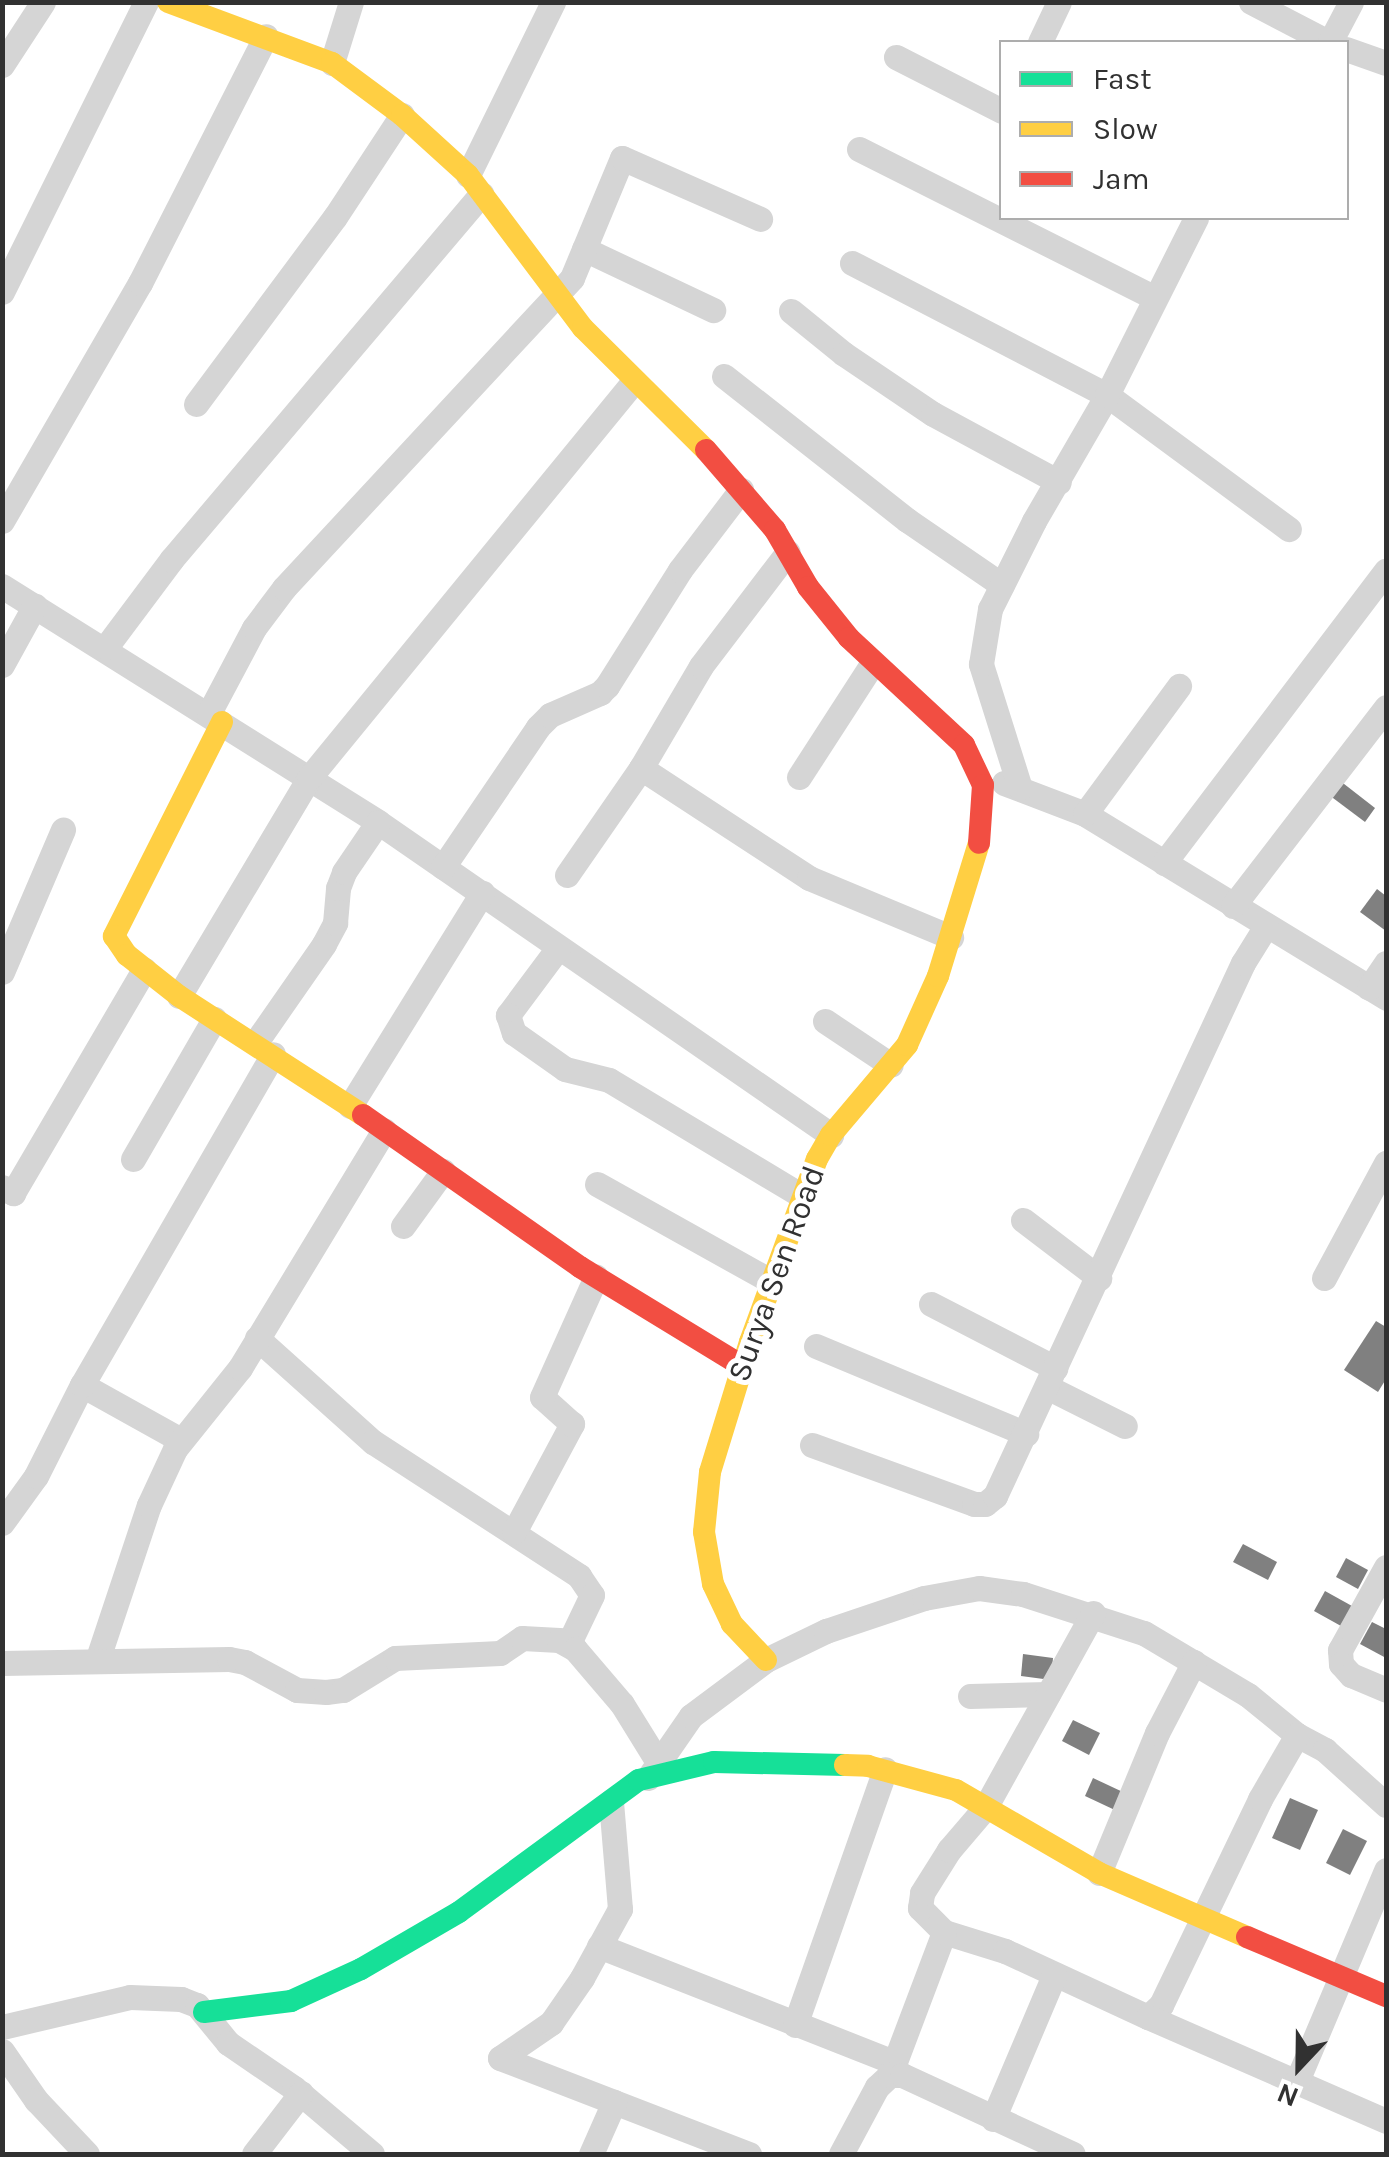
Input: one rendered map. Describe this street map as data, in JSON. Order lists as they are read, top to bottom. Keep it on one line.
{"streets":{"street":["Surya Sen Road"]},"legend":["Fast","Slow","Jam"],"north":"bottom"}
